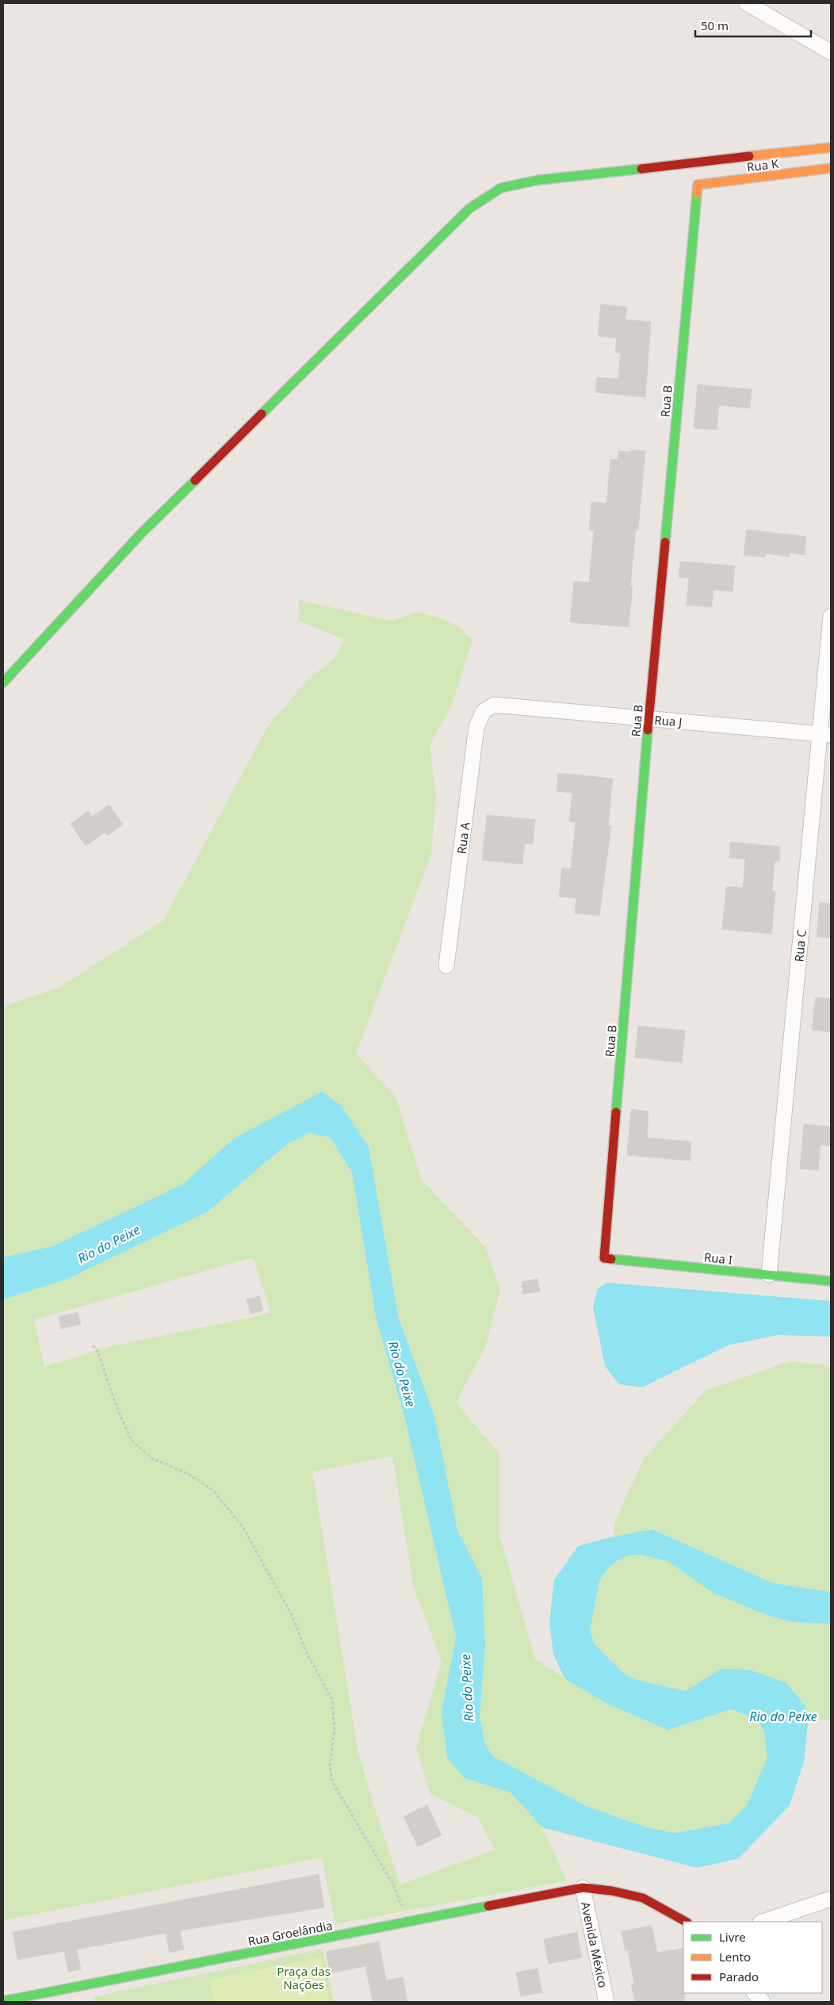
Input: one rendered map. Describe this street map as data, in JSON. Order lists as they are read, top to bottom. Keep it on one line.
{"streets":{"street":["Rua K","Rua B","Rua J","Rua A","Rua C","Rua I","Rua Groelândia","Avenida México"]},"crossings":[["Rua K","Rua B"],["Rua B","Rua J"],["Rua B","Rua I"],["Rua J","Rua A"],["Rua J","Rua C"],["Rua C","Rua I"],["Rua Groelândia","Avenida México"]],"water":["Rio do Peixe"],"parks":["Praça das Nações"],"legend":["Livre","Lento","Parado"],"scale_bar":"50 m"}
